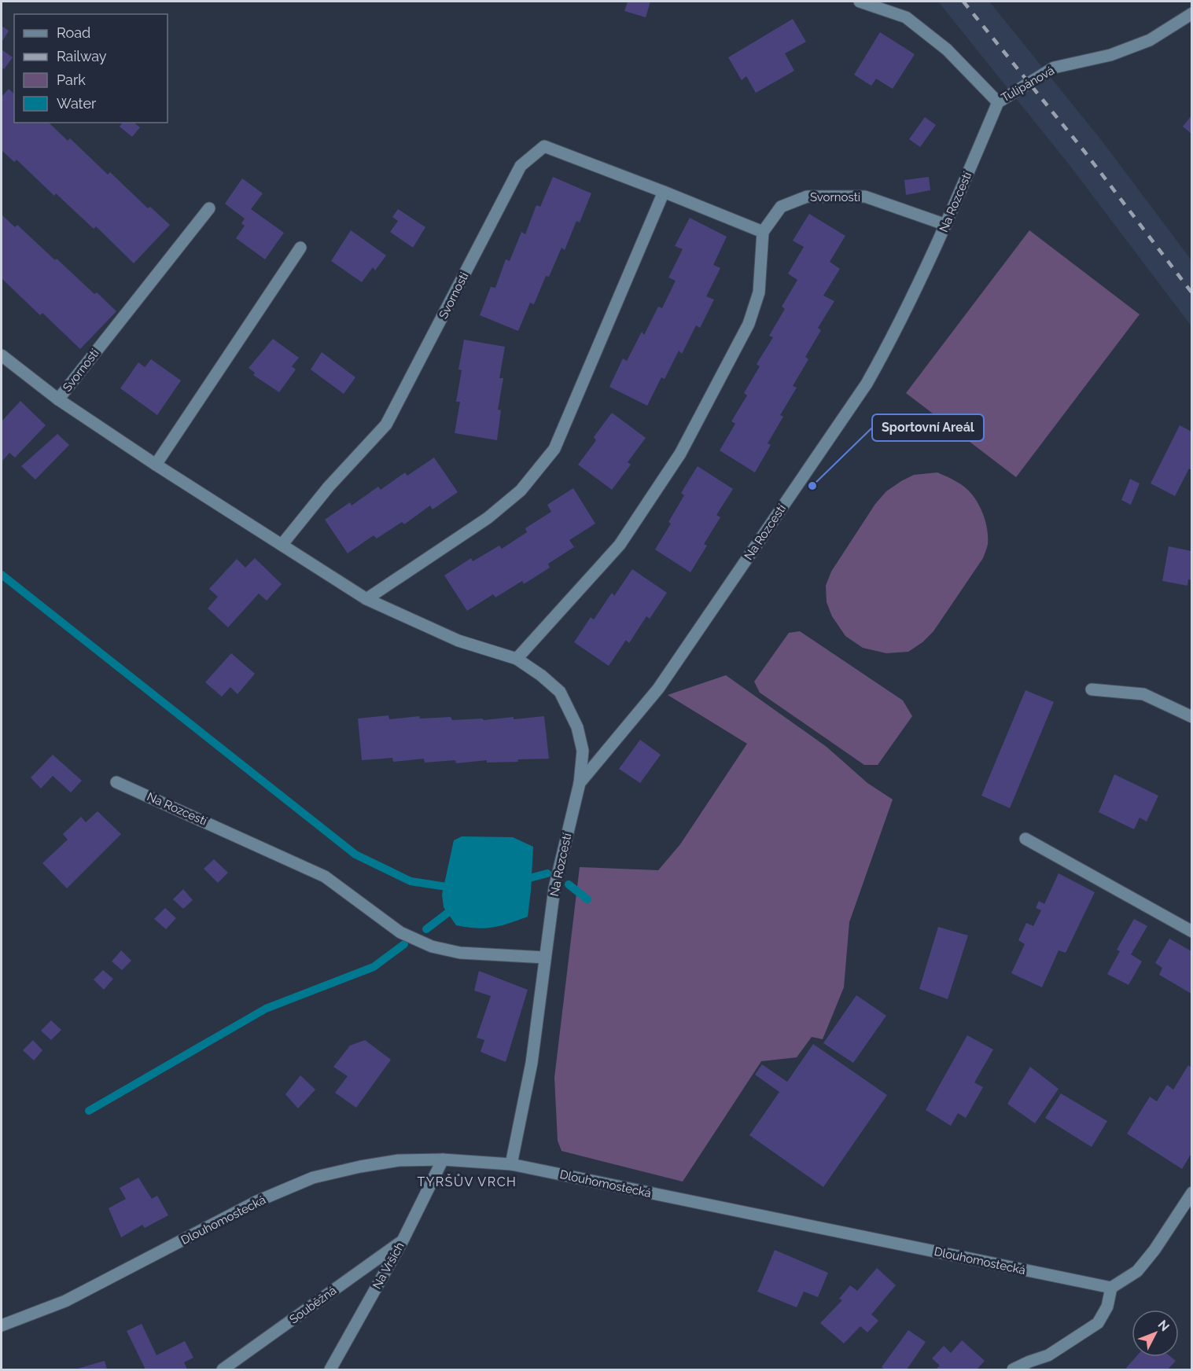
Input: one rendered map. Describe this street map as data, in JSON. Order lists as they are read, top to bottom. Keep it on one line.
{"streets":{"street":["Tulipánová","Svornosti","Na Rozcestí","Dlouhomostecká","Na Vrších","Souběžná"]},"crossings":[["Tulipánová","Na Rozcestí"],["Svornosti","Na Rozcestí"],["Na Rozcestí","Dlouhomostecká"],["Dlouhomostecká","Na Vrších"],["Na Vrších","Souběžná"]],"districts":["TYRŠŮV VRCH"],"places":["Sportovní Areál"],"legend":["Road","Railway","Park","Water"],"north":"top right"}
